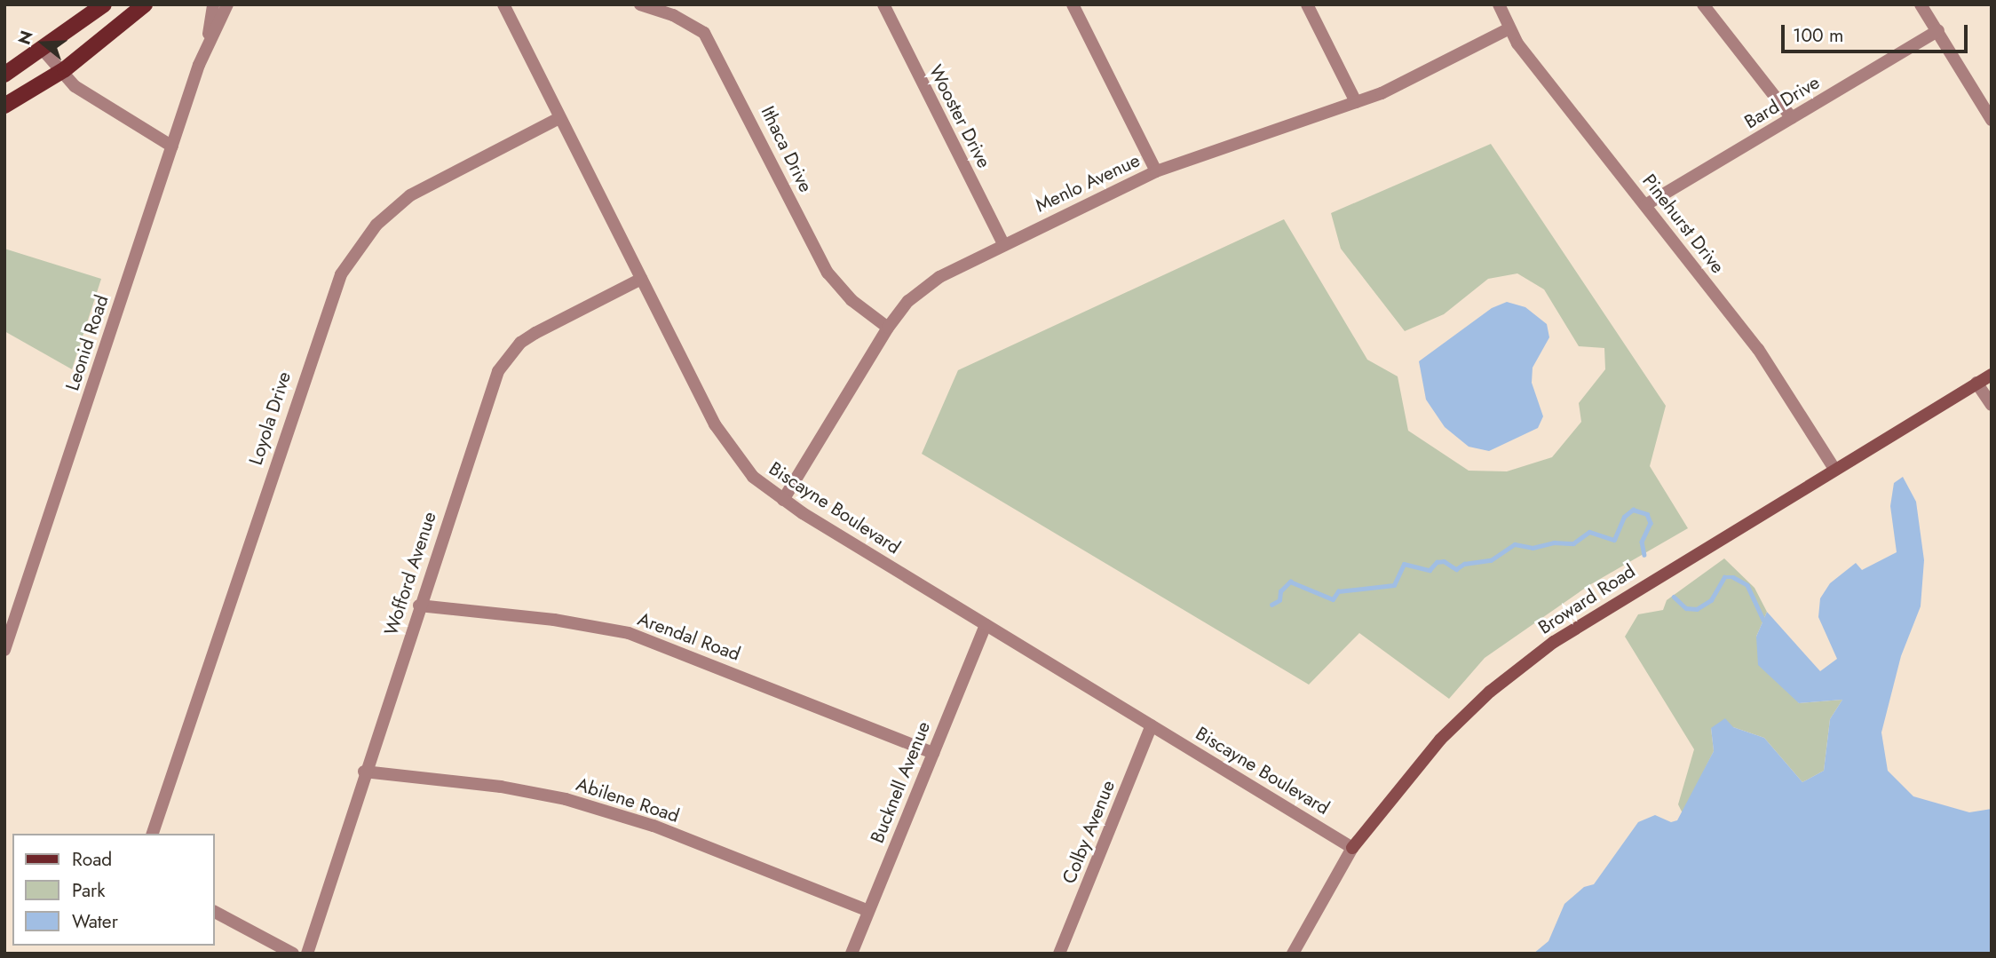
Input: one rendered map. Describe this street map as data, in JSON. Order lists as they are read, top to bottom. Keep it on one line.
{"streets":{"main road":["Broward Road"],"street":["Bard Drive","Wooster Drive","Ithaca Drive","Menlo Avenue","Pinehurst Drive","Leonid Road","Loyola Drive","Biscayne Boulevard","Wofford Avenue","Arendal Road","Bucknell Avenue","Abilene Road","Colby Avenue"]},"crossings":[["Bard Drive","Pinehurst Drive"],["Wooster Drive","Menlo Avenue"],["Ithaca Drive","Menlo Avenue"],["Menlo Avenue","Pinehurst Drive"],["Menlo Avenue","Biscayne Boulevard"],["Pinehurst Drive","Broward Road"],["Loyola Drive","Biscayne Boulevard"],["Biscayne Boulevard","Wofford Avenue"],["Biscayne Boulevard","Broward Road"],["Biscayne Boulevard","Bucknell Avenue"],["Biscayne Boulevard","Colby Avenue"],["Wofford Avenue","Arendal Road"],["Wofford Avenue","Abilene Road"],["Arendal Road","Bucknell Avenue"],["Bucknell Avenue","Abilene Road"]],"legend":["Road","Park","Water"],"scale_bar":"100 m","north":"left"}
